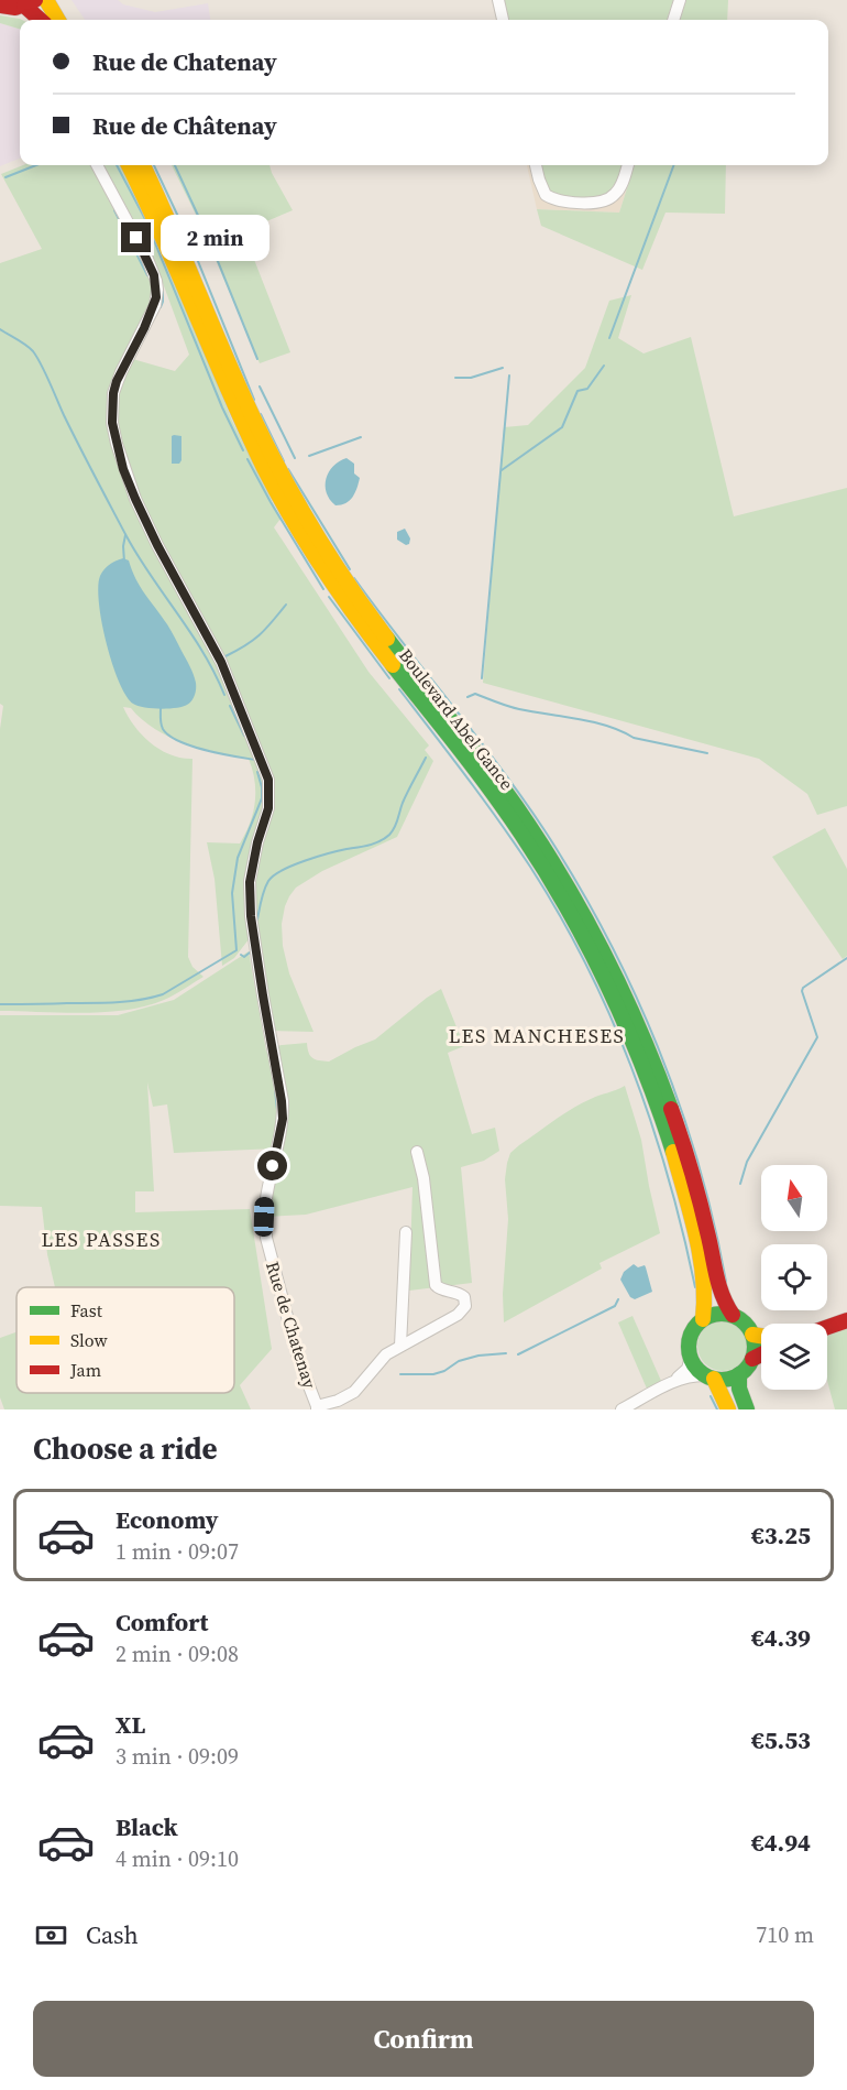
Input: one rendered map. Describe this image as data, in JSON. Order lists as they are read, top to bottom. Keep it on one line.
{"streets":{"main road":["Boulevard Abel Gance"],"street":["Rue de Chatenay"]},"districts":["LES MANCHESES","LES PASSES"],"legend":["Fast","Slow","Jam"],"north":"top","page":{"banner":["Rue de Chatenay","Rue de Châtenay"],"bubble":"2 min","heading":"Choose a ride","list":[{"name":"Economy","note":"1 min · 09:07","value":"€3.25"},{"name":"Comfort","note":"2 min · 09:08","value":"€4.39"},{"name":"XL","note":"3 min · 09:09","value":"€5.53"},{"name":"Black","note":"4 min · 09:10","value":"€4.94"}],"pay":["Cash","710 m"],"buttons":"Confirm"}}
